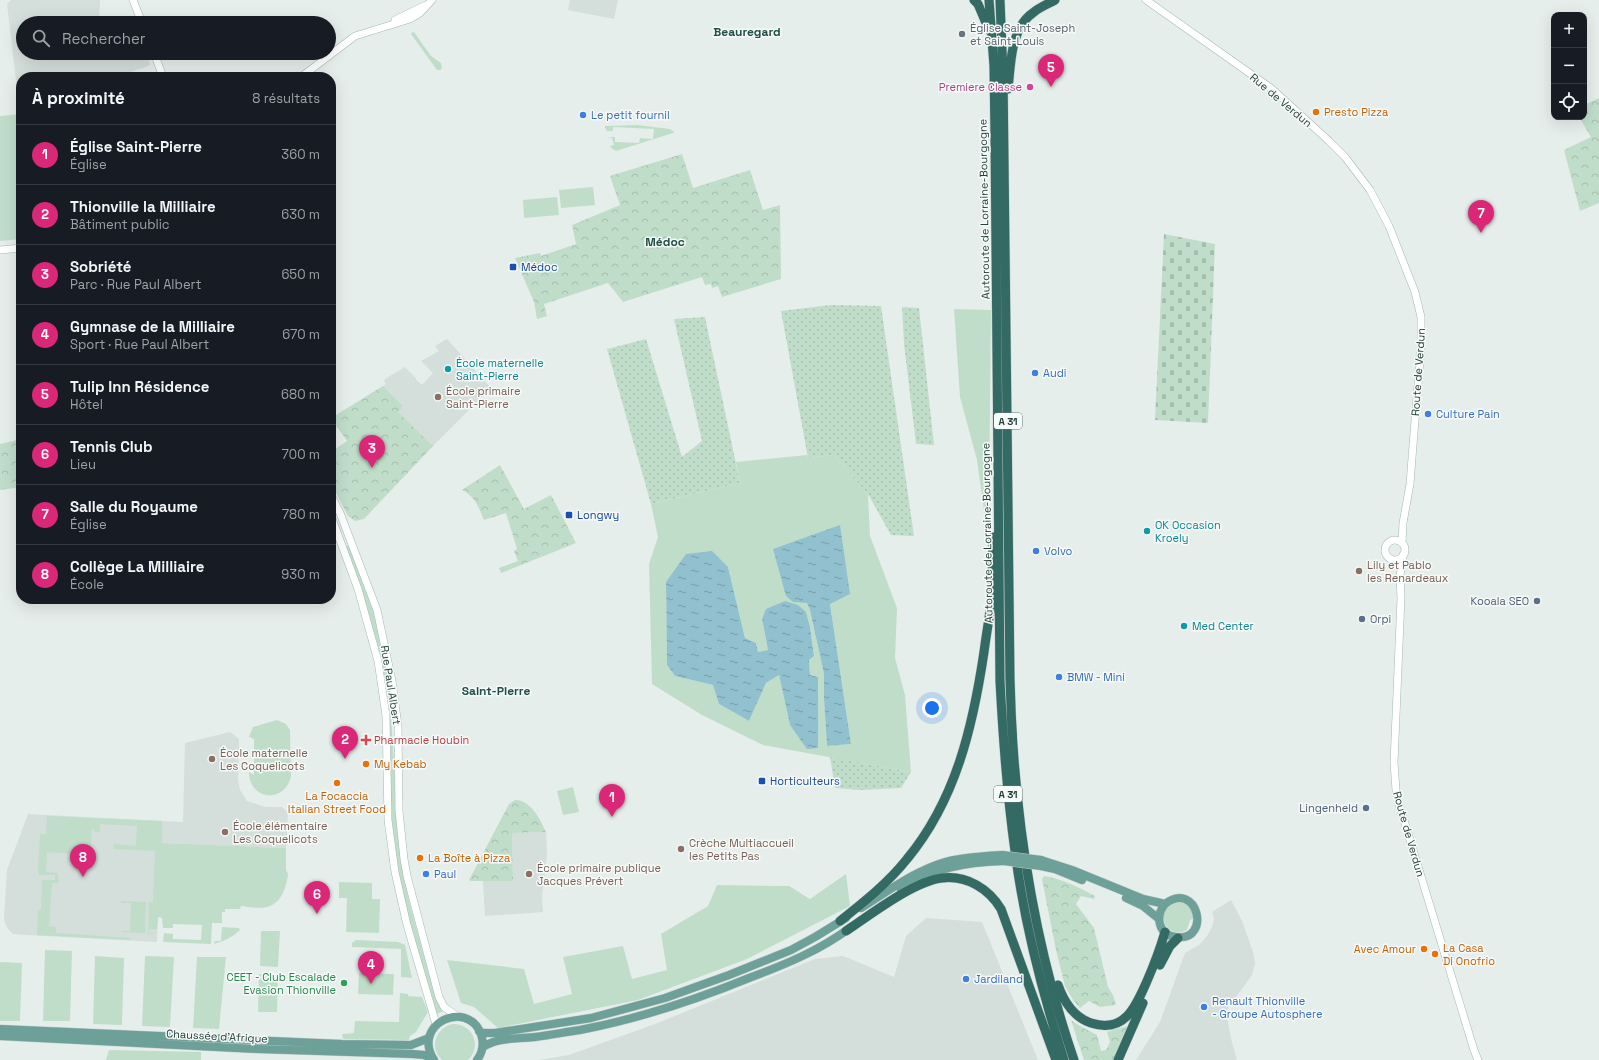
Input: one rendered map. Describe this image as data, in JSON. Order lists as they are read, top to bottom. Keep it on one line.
{"streets":{"highway":["Autoroute de Lorraine-Bourgogne","A 31"],"main road":["Rue de Verdun","Route de Verdun","Rue Paul Albert","Chaussée d'Afrique"]},"crossings":[["Rue de Verdun","Route de Verdun"]],"districts":["Beauregard","Médoc","Saint-Pierre"],"places":{"other":["Église Saint-Joseph et Saint-Louis","Premiere Classe","Presto Pizza","Le petit fournil","École maternelle Saint-Pierre","Audi","École primaire Saint-Pierre","Culture Pain","OK Occasion Kroely","Volvo","Lily et Pablo les Renardeaux","Kooala SEO","Orpi","Med Center","BMW - Mini","École maternelle Les Coquelicots","My Kebab","La Focaccia Italian Street Food","Lingenheld","École élémentaire Les Coquelicots","Crèche Multiaccueil les Petits Pas","La Boîte à Pizza","Paul","École primaire publique Jacques Prévert","Avec Amour","La Casa Di Onofrio","Jardiland","CEET - Club Escalade Evasion Thionville","Renault Thionville - Groupe Autosphere"],"transit":["Médoc","Longwy","Horticulteurs"],"health":["Pharmacie Houbin"]},"page":{"map_buttons":["+","−"],"search":"Rechercher","pins":["5","7","3","2","1","8","6","4"],"heading":["À proximité","8 résultats"],"list":[{"mark":"1","name":"Église Saint-Pierre","note":"Église","value":"360 m"},{"mark":"2","name":"Thionville la Milliaire","note":"Bâtiment public","value":"630 m"},{"mark":"3","name":"Sobriété","note":"Parc · Rue Paul Albert","value":"650 m"},{"mark":"4","name":"Gymnase de la Milliaire","note":"Sport · Rue Paul Albert","value":"670 m"},{"mark":"5","name":"Tulip Inn Résidence","note":"Hôtel","value":"680 m"},{"mark":"6","name":"Tennis Club","note":"Lieu","value":"700 m"},{"mark":"7","name":"Salle du Royaume","note":"Église","value":"780 m"},{"mark":"8","name":"Collège La Milliaire","note":"École","value":"930 m"}]}}
